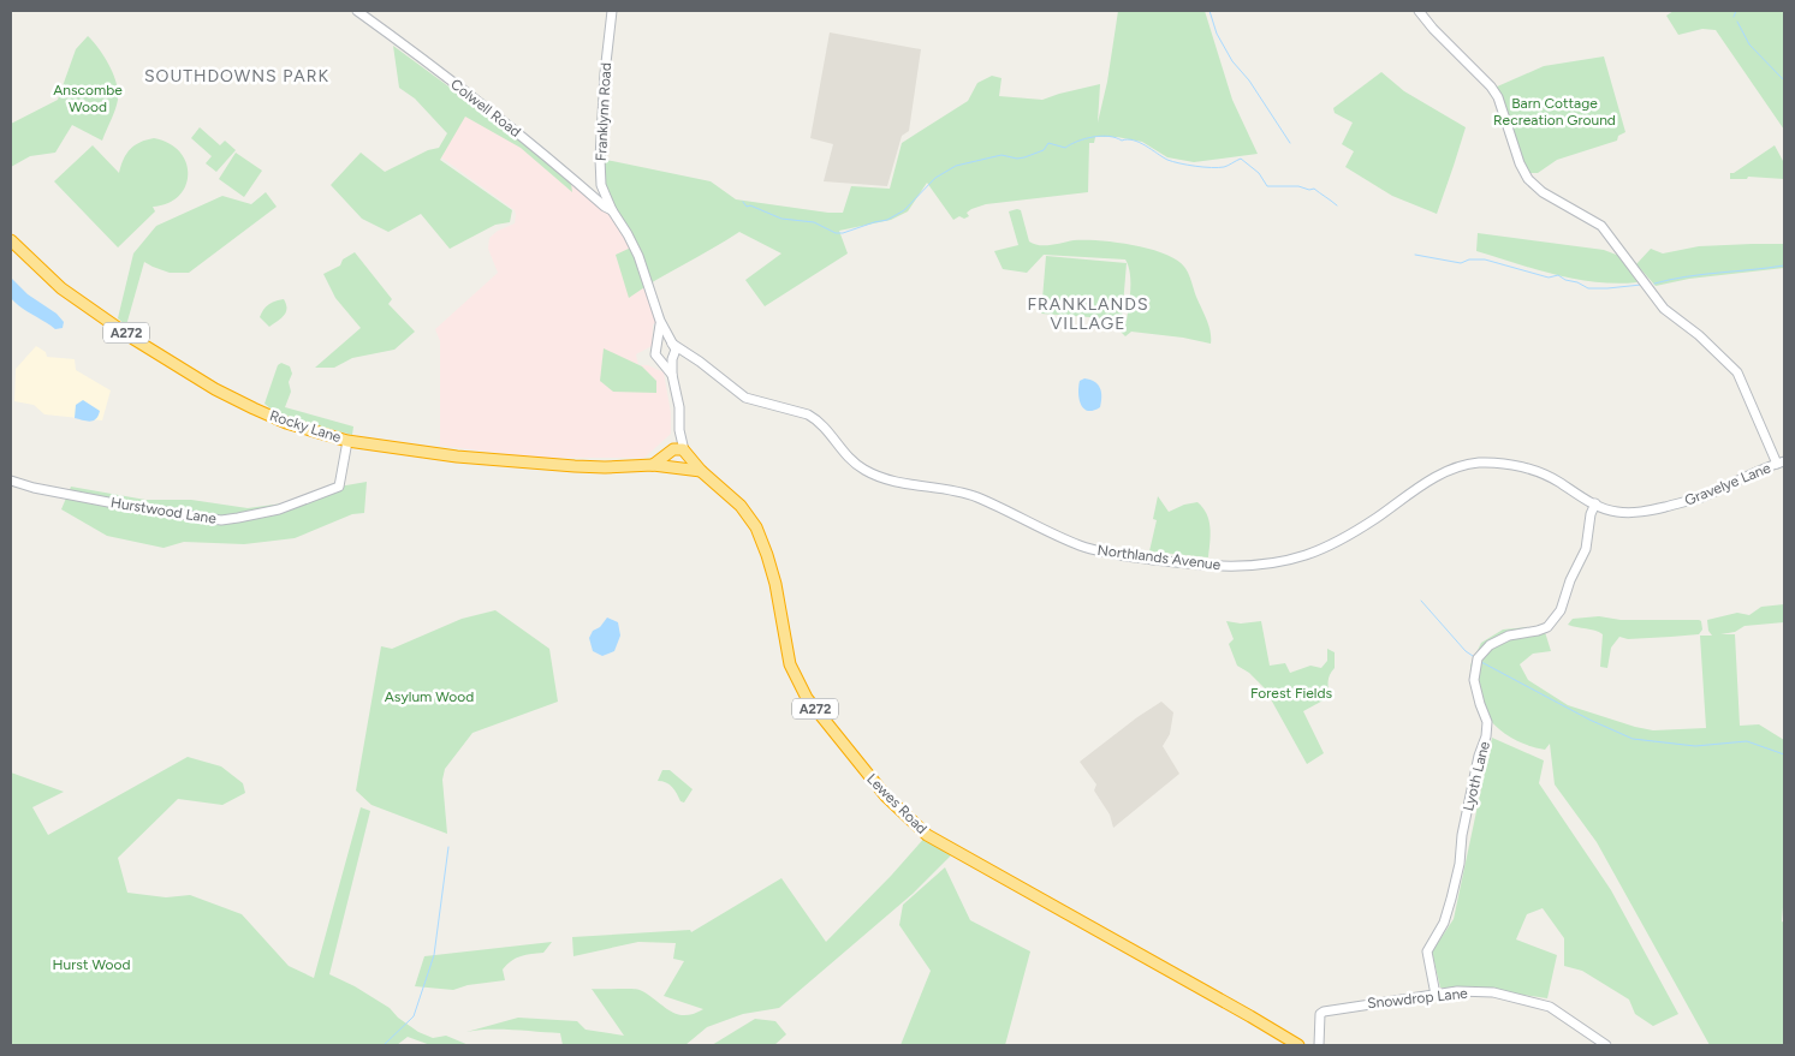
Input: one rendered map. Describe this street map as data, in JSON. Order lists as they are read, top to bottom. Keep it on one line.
{"streets":{"highway":["A272","Rocky Lane","Lewes Road"],"street":["Colwell Road","Franklynn Road","Gravelye Lane","Hurstwood Lane","Northlands Avenue","Lyoth Lane","Snowdrop Lane"]},"crossings":[["Colwell Road","Franklynn Road"],["A272","Rocky Lane"],["A272","Lewes Road"],["Rocky Lane","Hurstwood Lane"],["Gravelye Lane","Northlands Avenue"],["Gravelye Lane","Lyoth Lane"],["Lyoth Lane","Snowdrop Lane"]],"districts":["SOUTHDOWNS PARK","FRANKLANDS VILLAGE"],"parks":["Anscombe Wood","Barn Cottage Recreation Ground","Forest Fields","Asylum Wood","Hurst Wood"]}
